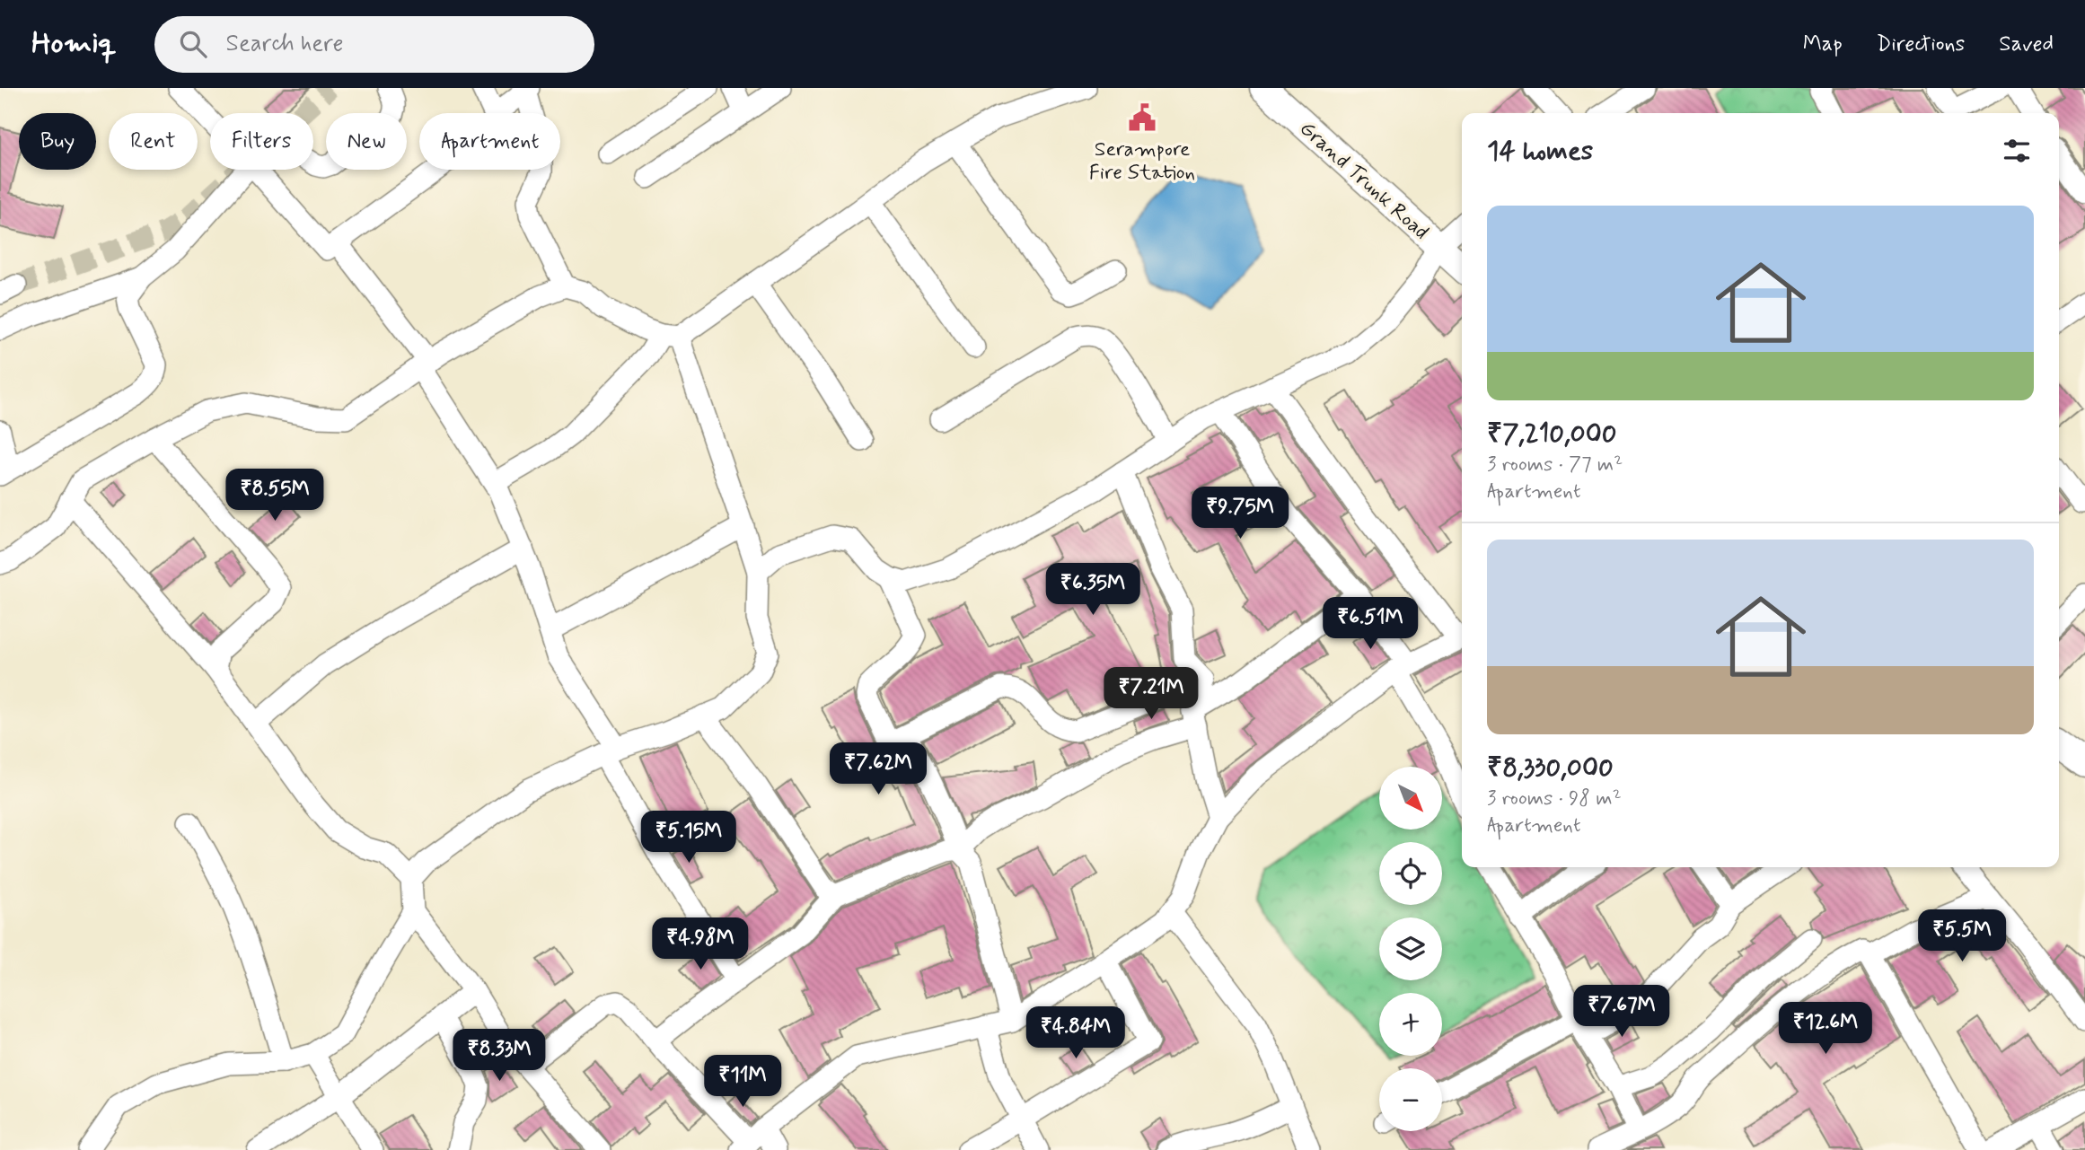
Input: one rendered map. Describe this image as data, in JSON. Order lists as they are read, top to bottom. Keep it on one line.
{"streets":{"main road":["Grand Trunk Road"]},"places":{"public building":["Serampore Fire Station"]},"north":"bottom right","page":{"header":"Homiq","search":"Search here","nav":["Map","Directions","Saved"],"chip":["Buy","Rent","Filters","New","Apartment"],"heading":"14 homes","list":[{"name":"₹7,210,000","note":"3 rooms · 77 m² · Apartment"},{"name":"₹8,330,000","note":"3 rooms · 98 m² · Apartment"}],"price":["₹8.55M","₹9.75M","₹6.35M","₹6.51M","₹7.21M","₹7.62M","₹5.15M","₹5.5M","₹4.98M","₹7.67M","₹12.6M","₹4.84M","₹8.33M","₹11M"],"map_buttons":["+","−"]}}
